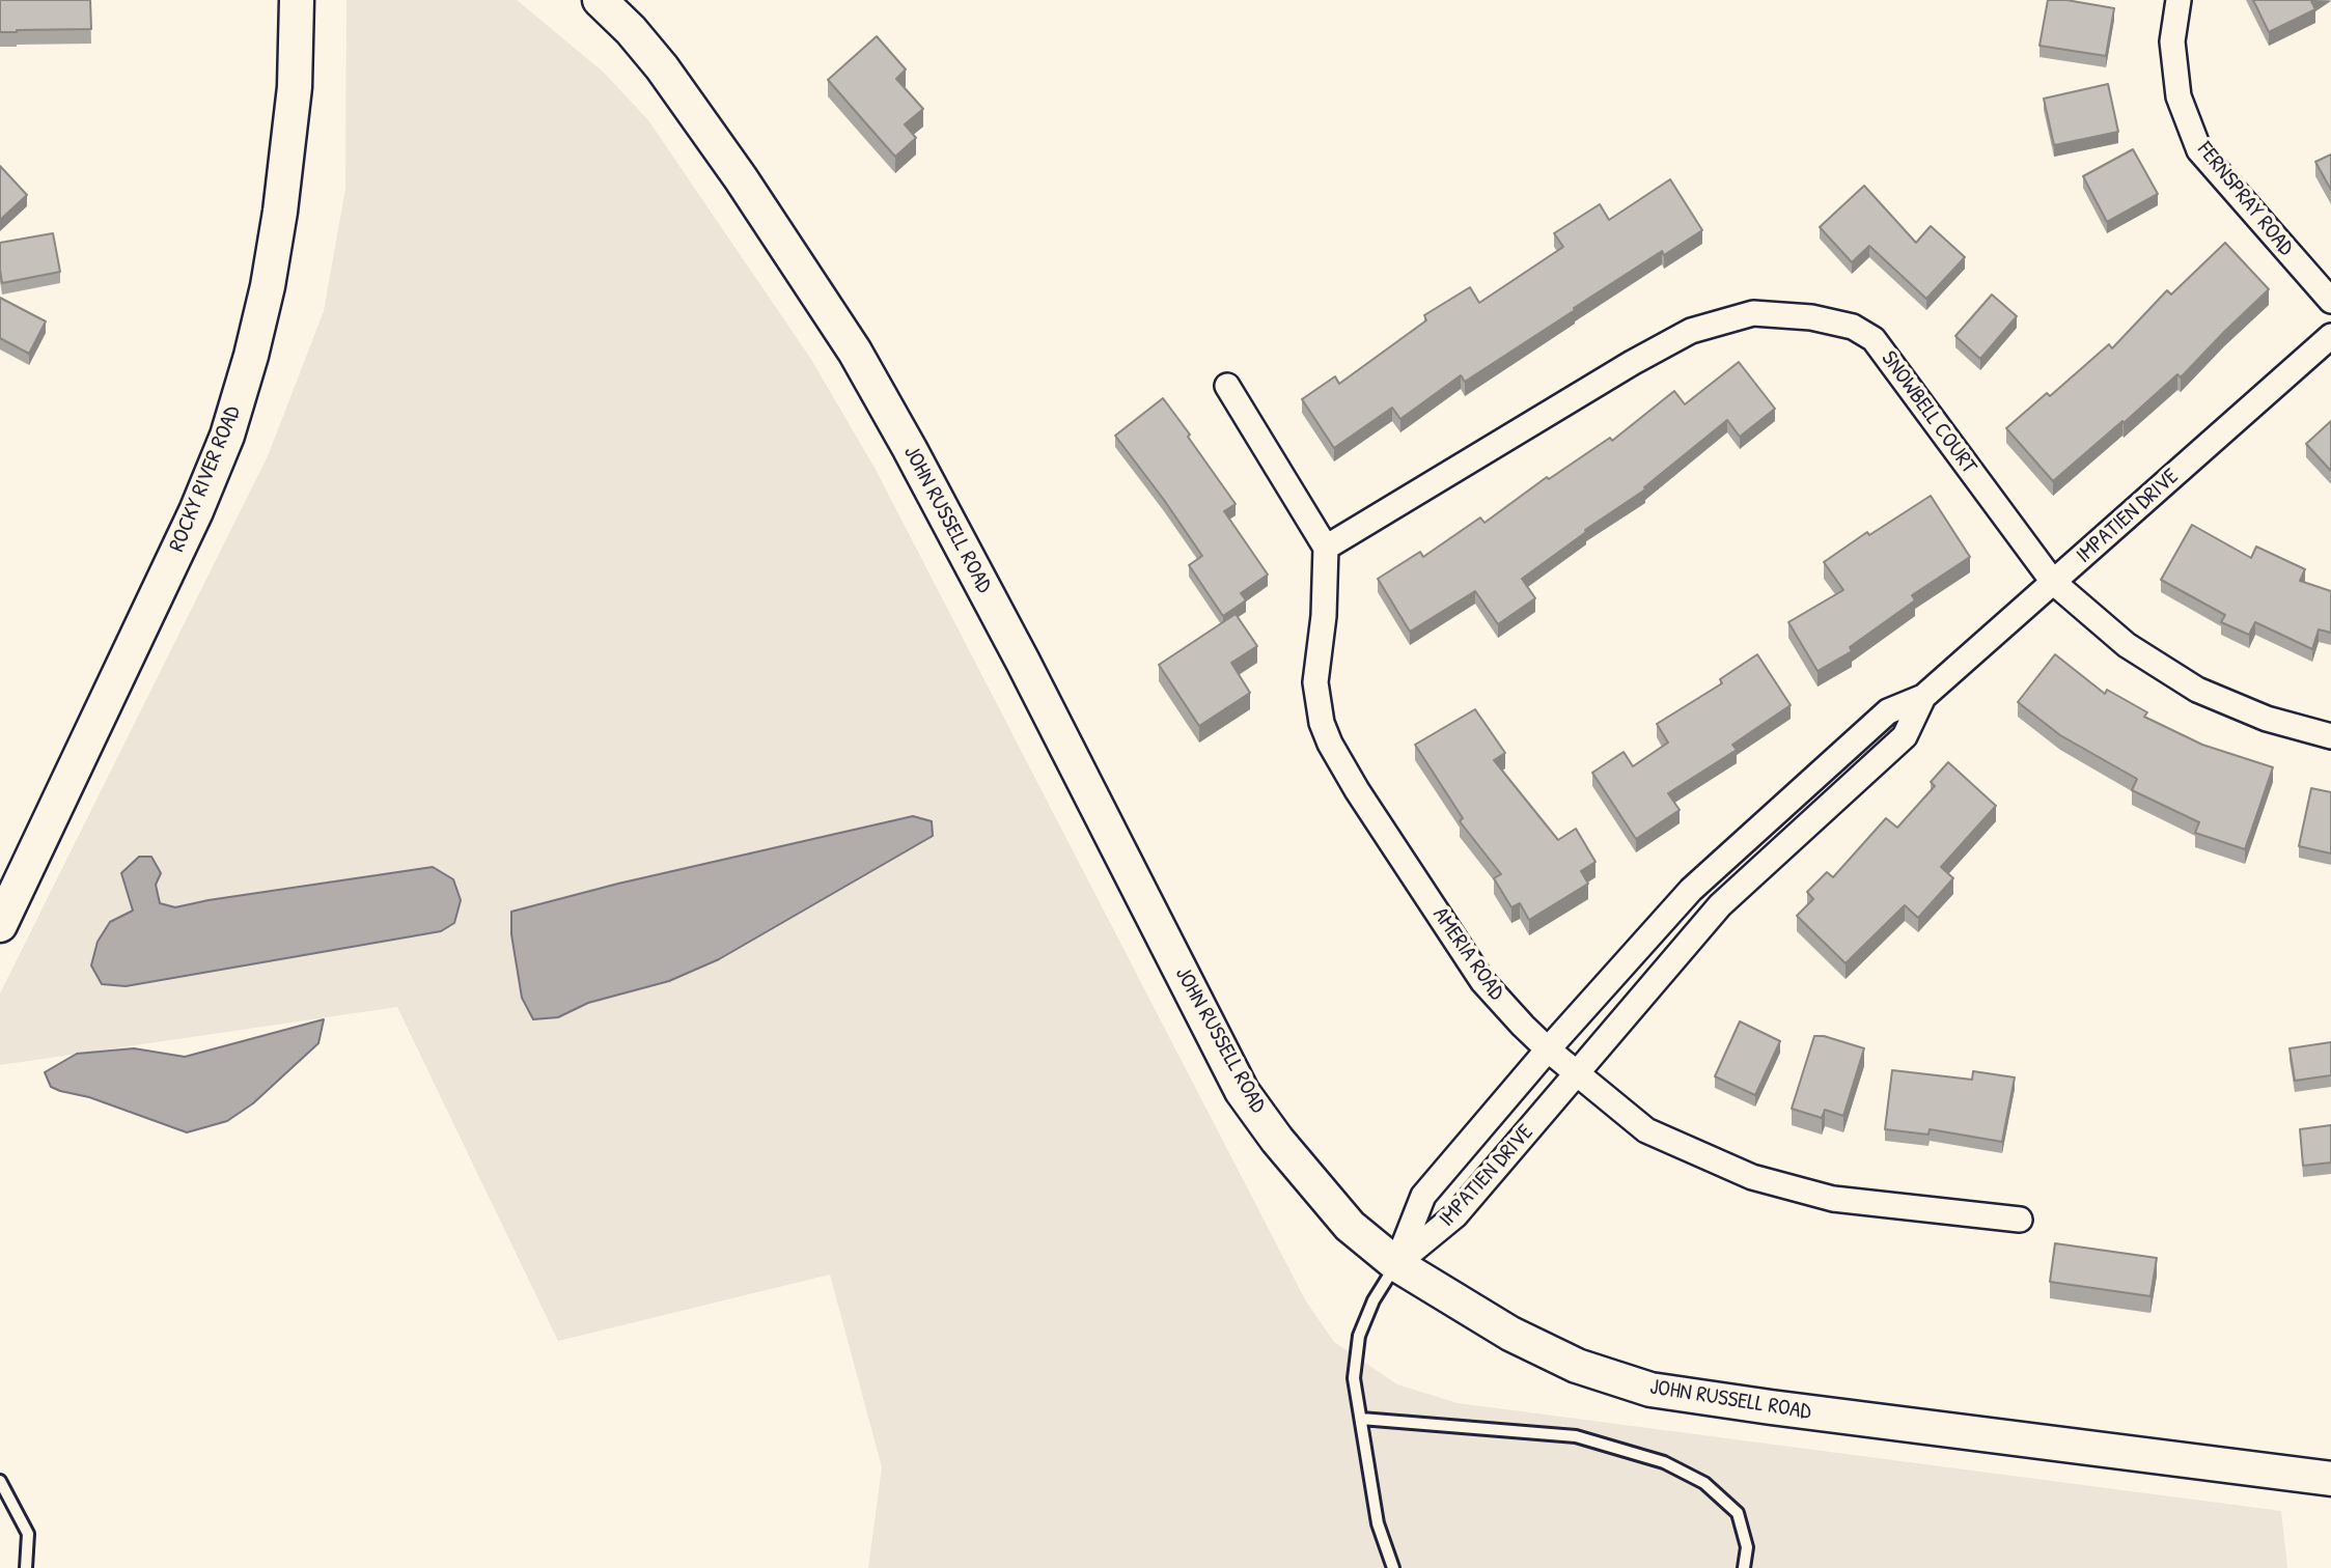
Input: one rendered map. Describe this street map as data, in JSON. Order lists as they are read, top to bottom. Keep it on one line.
{"streets":{"street":["FERNSPRAY ROAD","SNOWBELL COURT","ROCKY RIVER ROAD","IMPATIEN DRIVE","JOHN RUSSELL ROAD","AMERIA ROAD"]},"crossings":[["SNOWBELL COURT","IMPATIEN DRIVE"],["SNOWBELL COURT","AMERIA ROAD"],["IMPATIEN DRIVE","JOHN RUSSELL ROAD"],["IMPATIEN DRIVE","AMERIA ROAD"]]}
